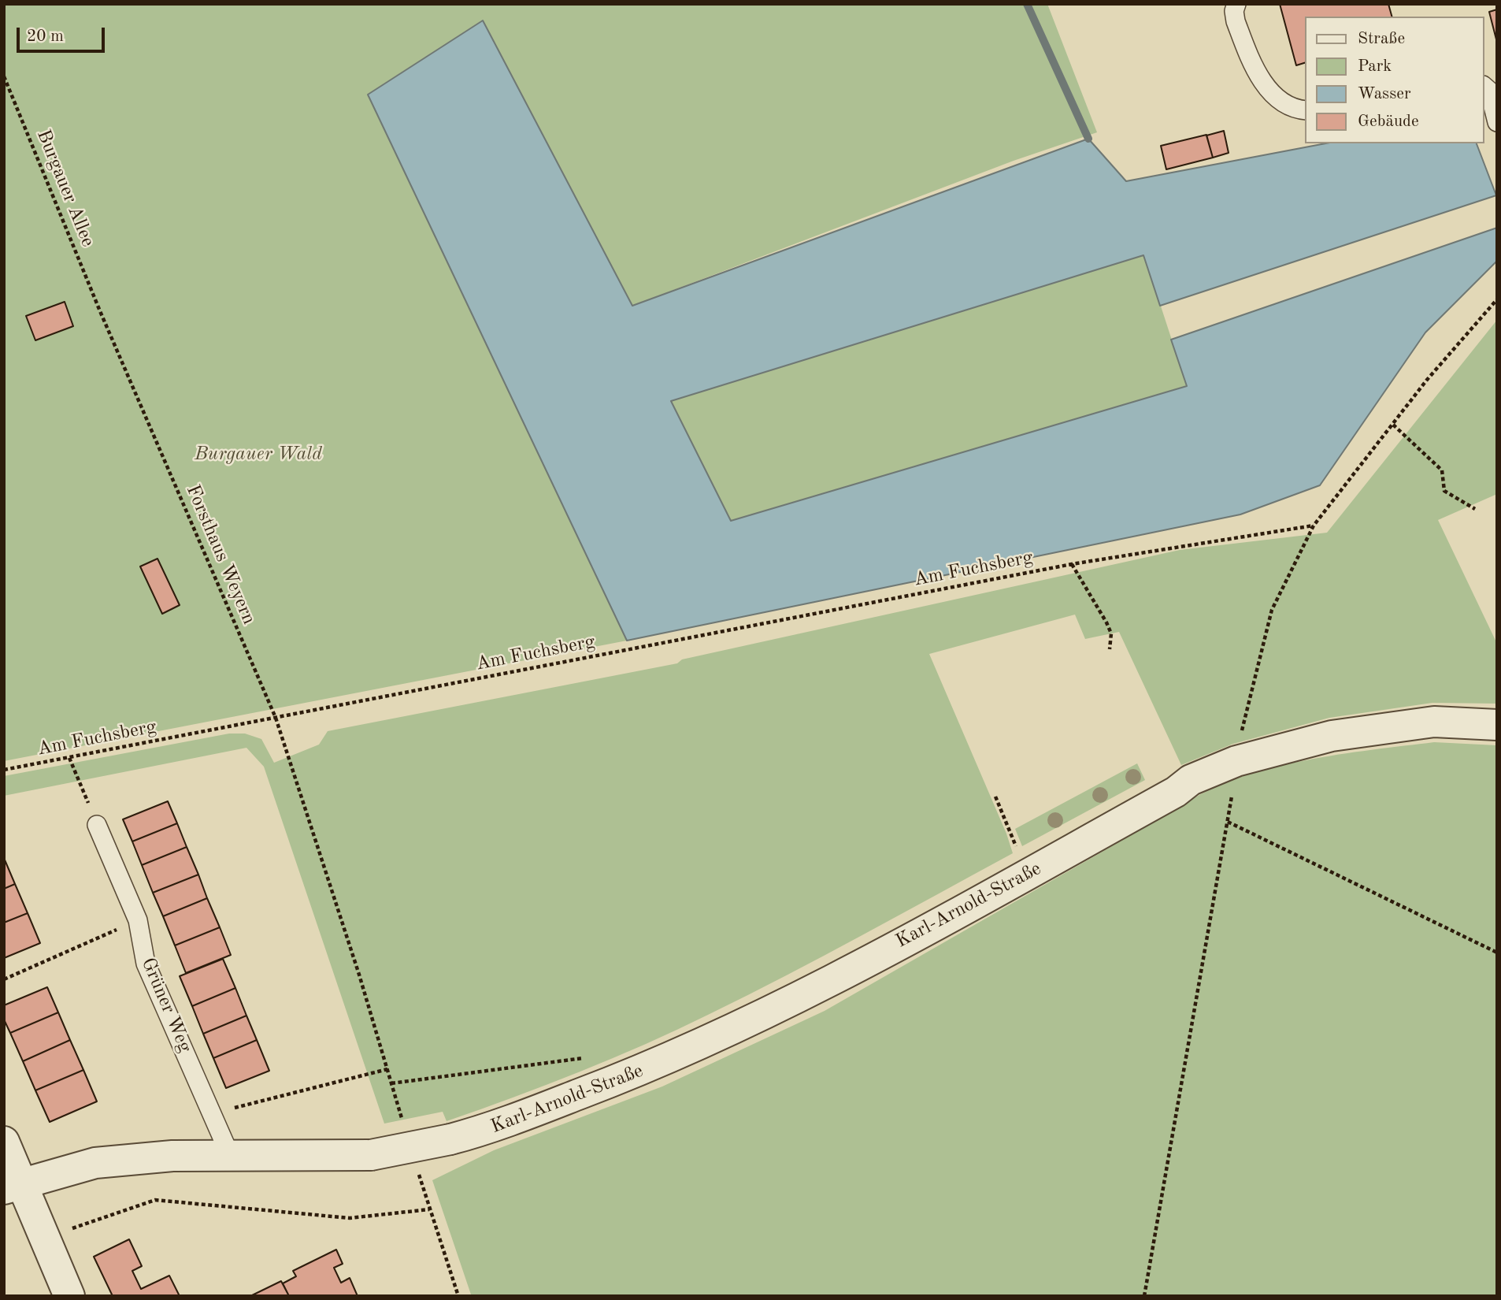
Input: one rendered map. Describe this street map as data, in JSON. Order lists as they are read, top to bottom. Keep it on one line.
{"streets":{"street":["Karl-Arnold-Straße"],"lane":["Grüner Weg"],"path":["Burgauer Allee","Forsthaus Weyern","Am Fuchsberg"]},"crossings":[["Burgauer Allee","Forsthaus Weyern"],["Forsthaus Weyern","Am Fuchsberg"],["Karl-Arnold-Straße","Grüner Weg"]],"parks":["Burgauer Wald"],"legend":["Straße","Park","Wasser","Gebäude"],"scale_bar":"20 m"}
